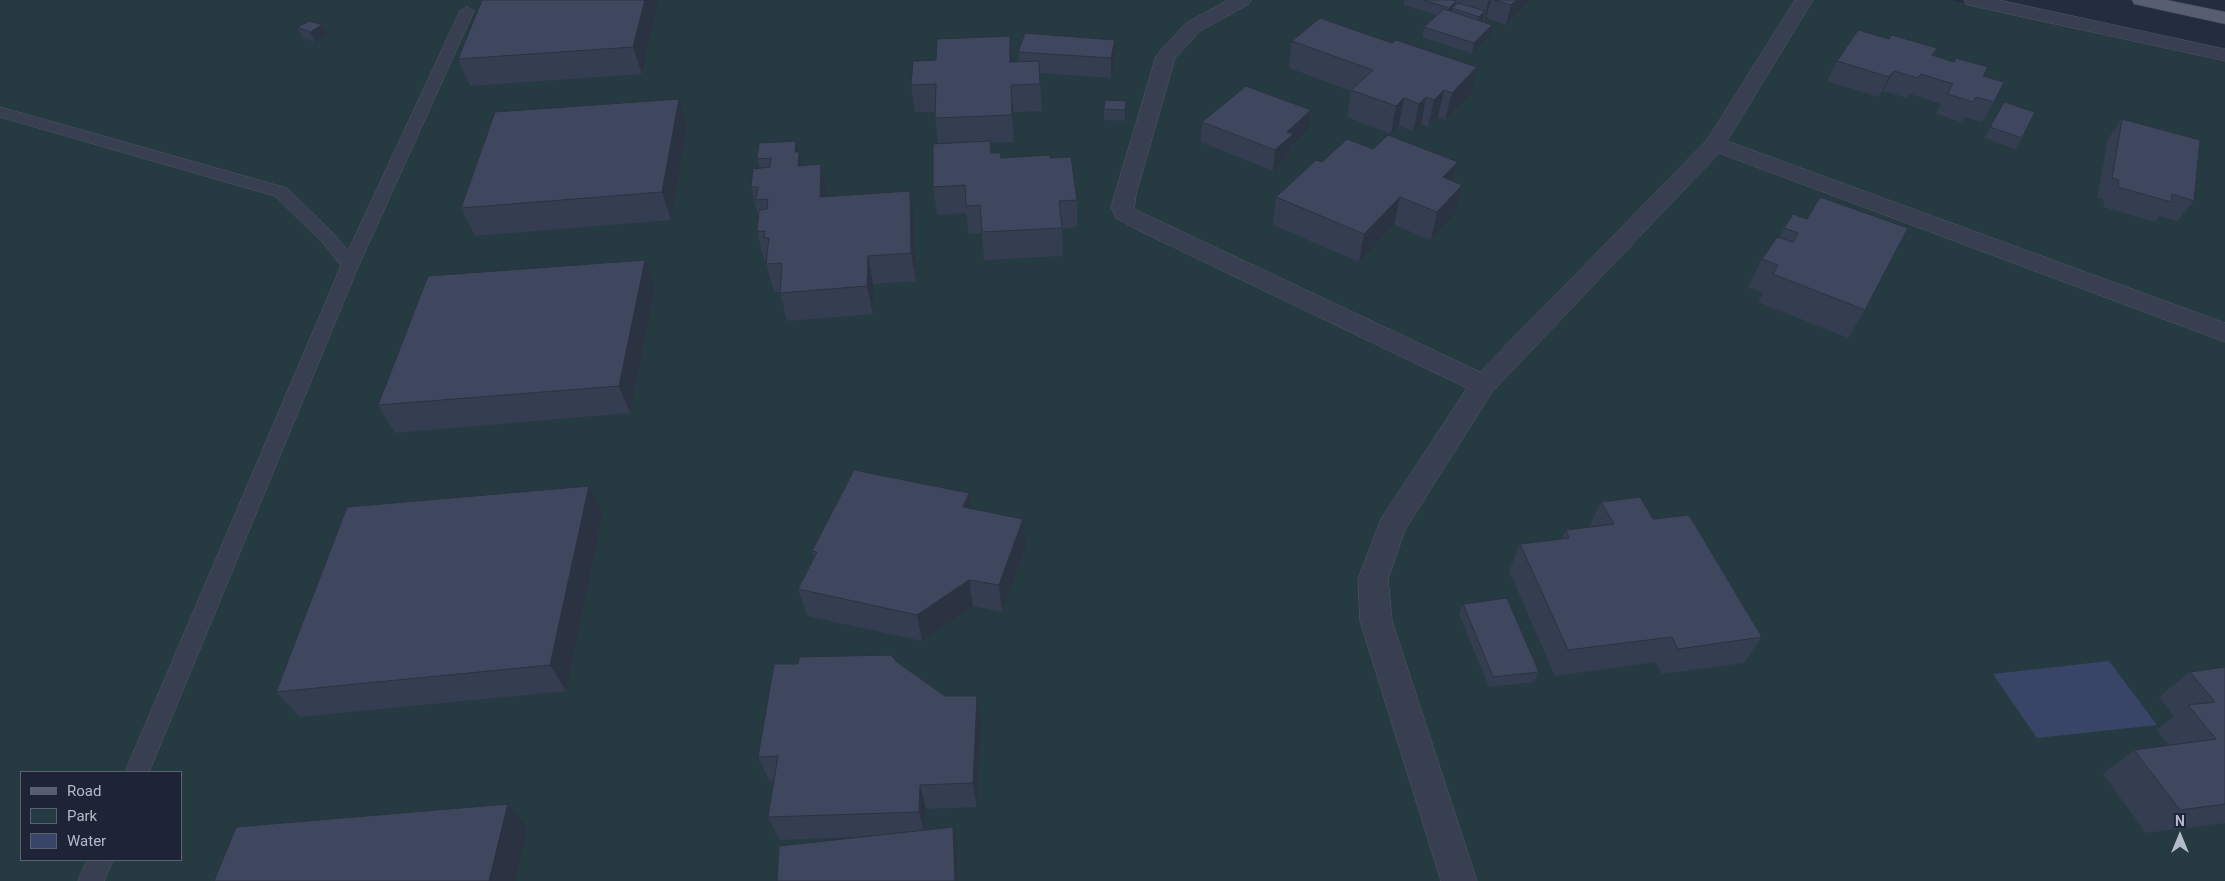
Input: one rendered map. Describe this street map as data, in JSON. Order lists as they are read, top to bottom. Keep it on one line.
{"legend":["Road","Park","Water"],"north":"top"}
